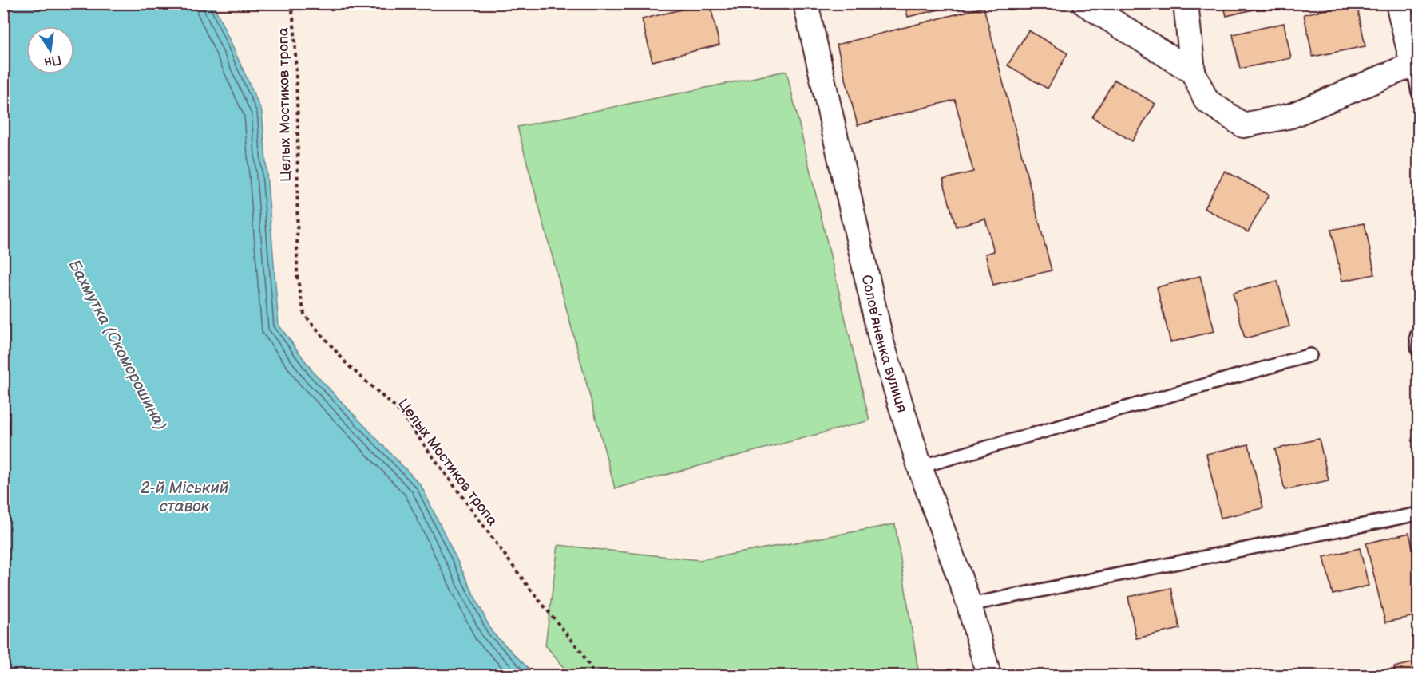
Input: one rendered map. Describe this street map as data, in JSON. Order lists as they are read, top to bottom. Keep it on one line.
{"streets":{"street":["Солов’яненка вулиця"],"path":["Целых Мостиков тропа"]},"water":["Бахмутка (Скоморошина)","2-й Міський ставок"],"north":"bottom"}
